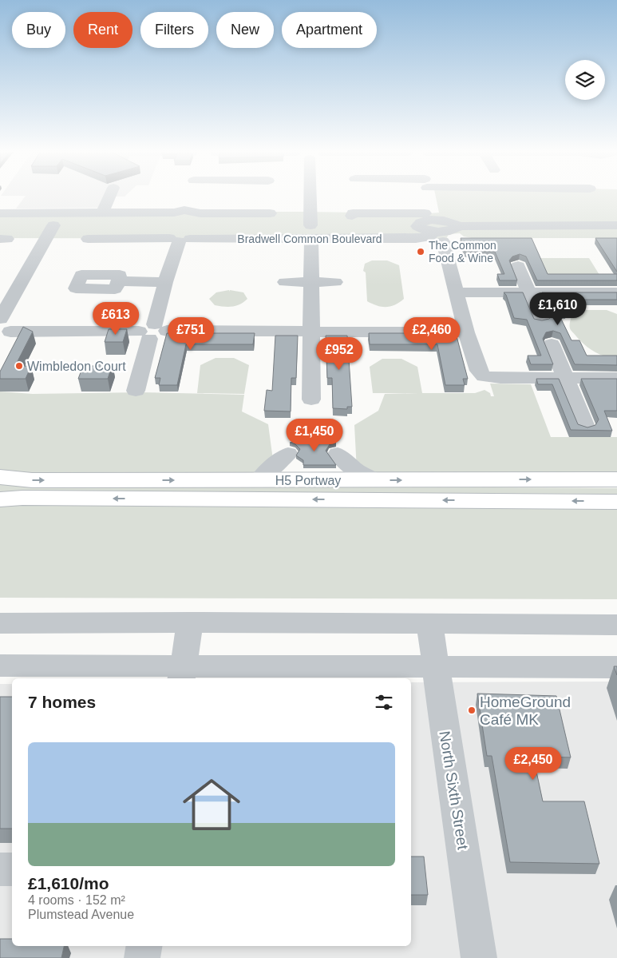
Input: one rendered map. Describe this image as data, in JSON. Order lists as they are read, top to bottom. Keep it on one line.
{"streets":{"main road":["H5 Portway"],"street":["Bradwell Common Boulevard","North Sixth Street"]},"places":["The Common Food & Wine","Wimbledon Court","HomeGround Café MK"],"page":{"chip":["Buy","Rent","Filters","New","Apartment"],"price":["£1,610","£613","£751","£2,460","£952","£1,450","£2,450"],"heading":"7 homes","list":[{"name":"£1,610/mo","note":"4 rooms · 152 m² · Plumstead Avenue"}]}}
